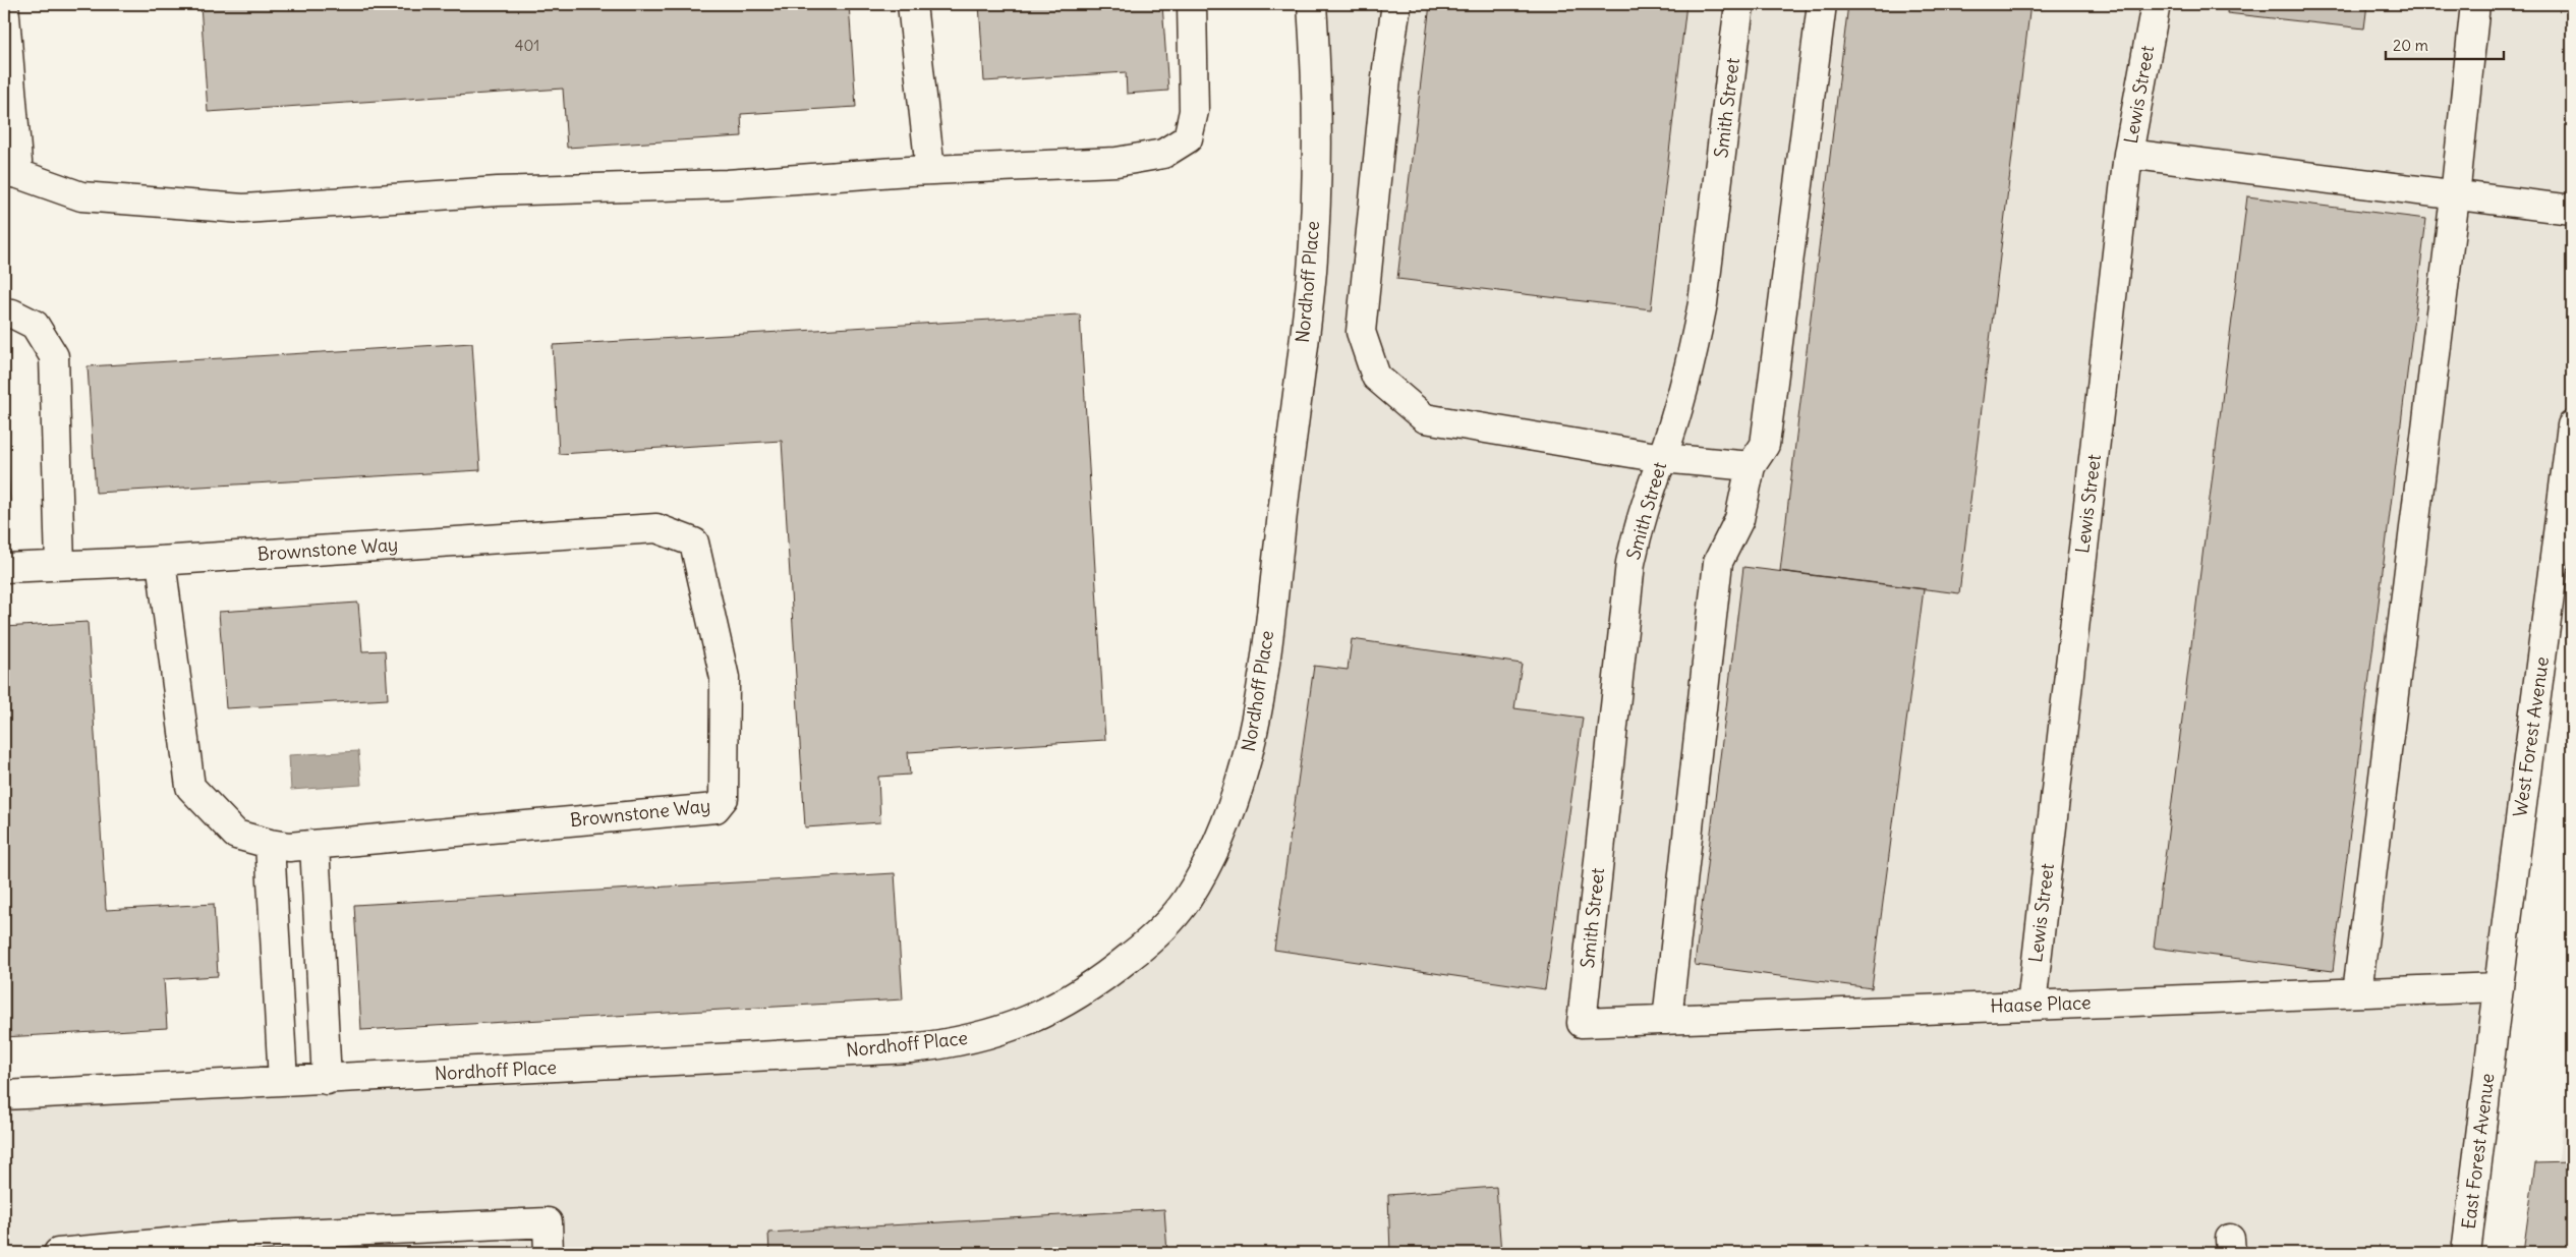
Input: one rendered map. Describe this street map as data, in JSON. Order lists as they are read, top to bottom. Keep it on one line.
{"streets":{"street":["Lewis Street","Smith Street","Nordhoff Place","Brownstone Way","West Forest Avenue","Haase Place","East Forest Avenue"]},"crossings":[["Lewis Street","Haase Place"],["Smith Street","Haase Place"],["West Forest Avenue","Haase Place"],["West Forest Avenue","East Forest Avenue"]],"house_numbers":["401"],"scale_bar":"20 m"}
